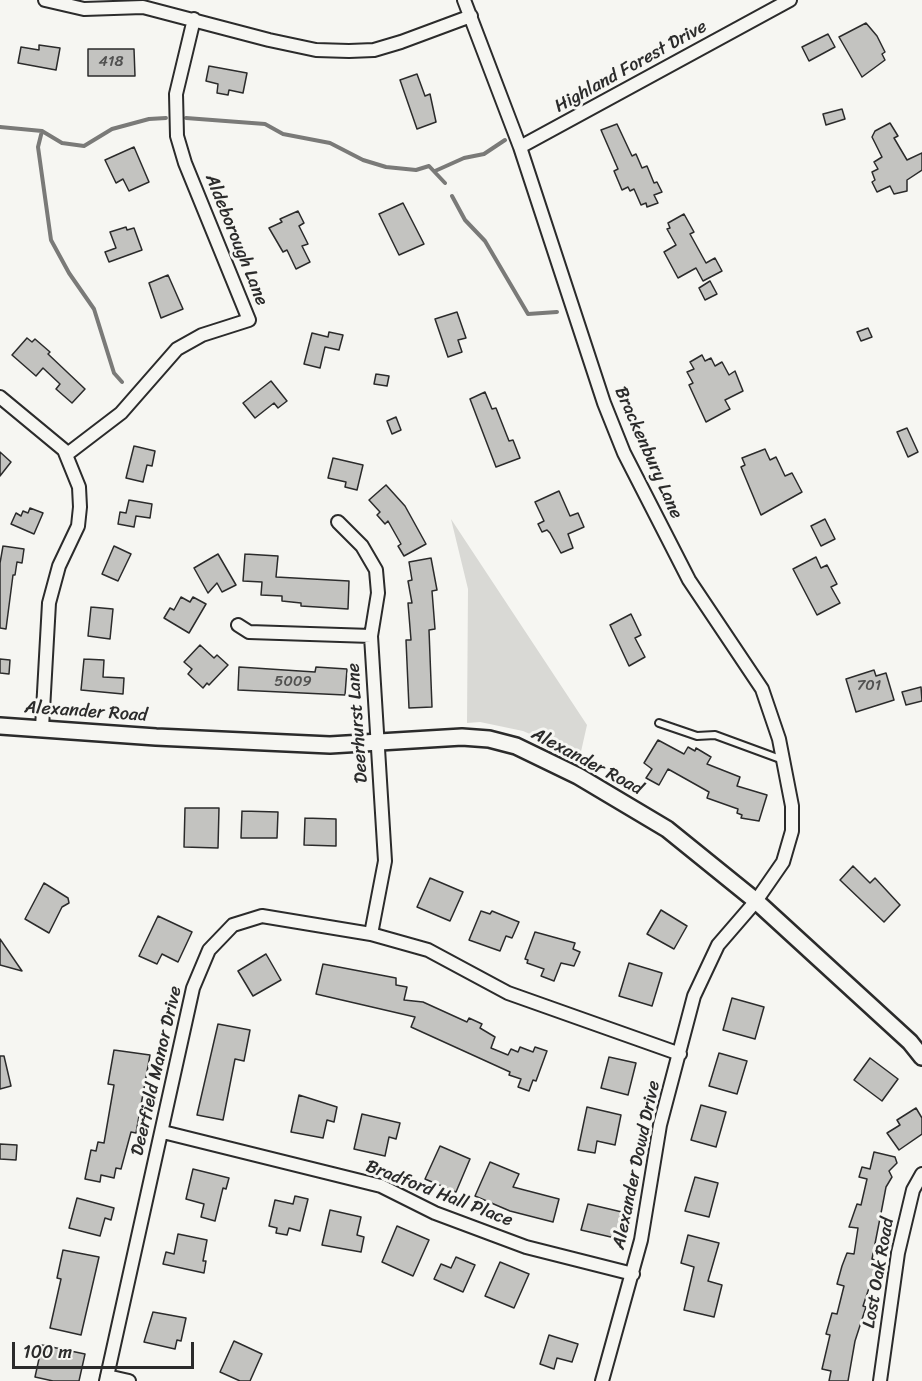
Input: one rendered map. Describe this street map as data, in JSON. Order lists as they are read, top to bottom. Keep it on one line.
{"streets":{"street":["Highland Forest Drive","Aldeborough Lane","Brackenbury Lane","Alexander Road","Deerhurst Lane","Deerfield Manor Drive","Alexander Dowd Drive","Bradford Hall Place","Lost Oak Road"]},"crossings":[["Highland Forest Drive","Brackenbury Lane"],["Brackenbury Lane","Alexander Road"],["Brackenbury Lane","Alexander Dowd Drive"],["Alexander Road","Deerhurst Lane"],["Alexander Road","Alexander Dowd Drive"],["Deerhurst Lane","Deerfield Manor Drive"],["Deerfield Manor Drive","Alexander Dowd Drive"],["Deerfield Manor Drive","Bradford Hall Place"],["Alexander Dowd Drive","Bradford Hall Place"]],"house_numbers":["418","5009","701"],"scale_bar":"100 m"}
